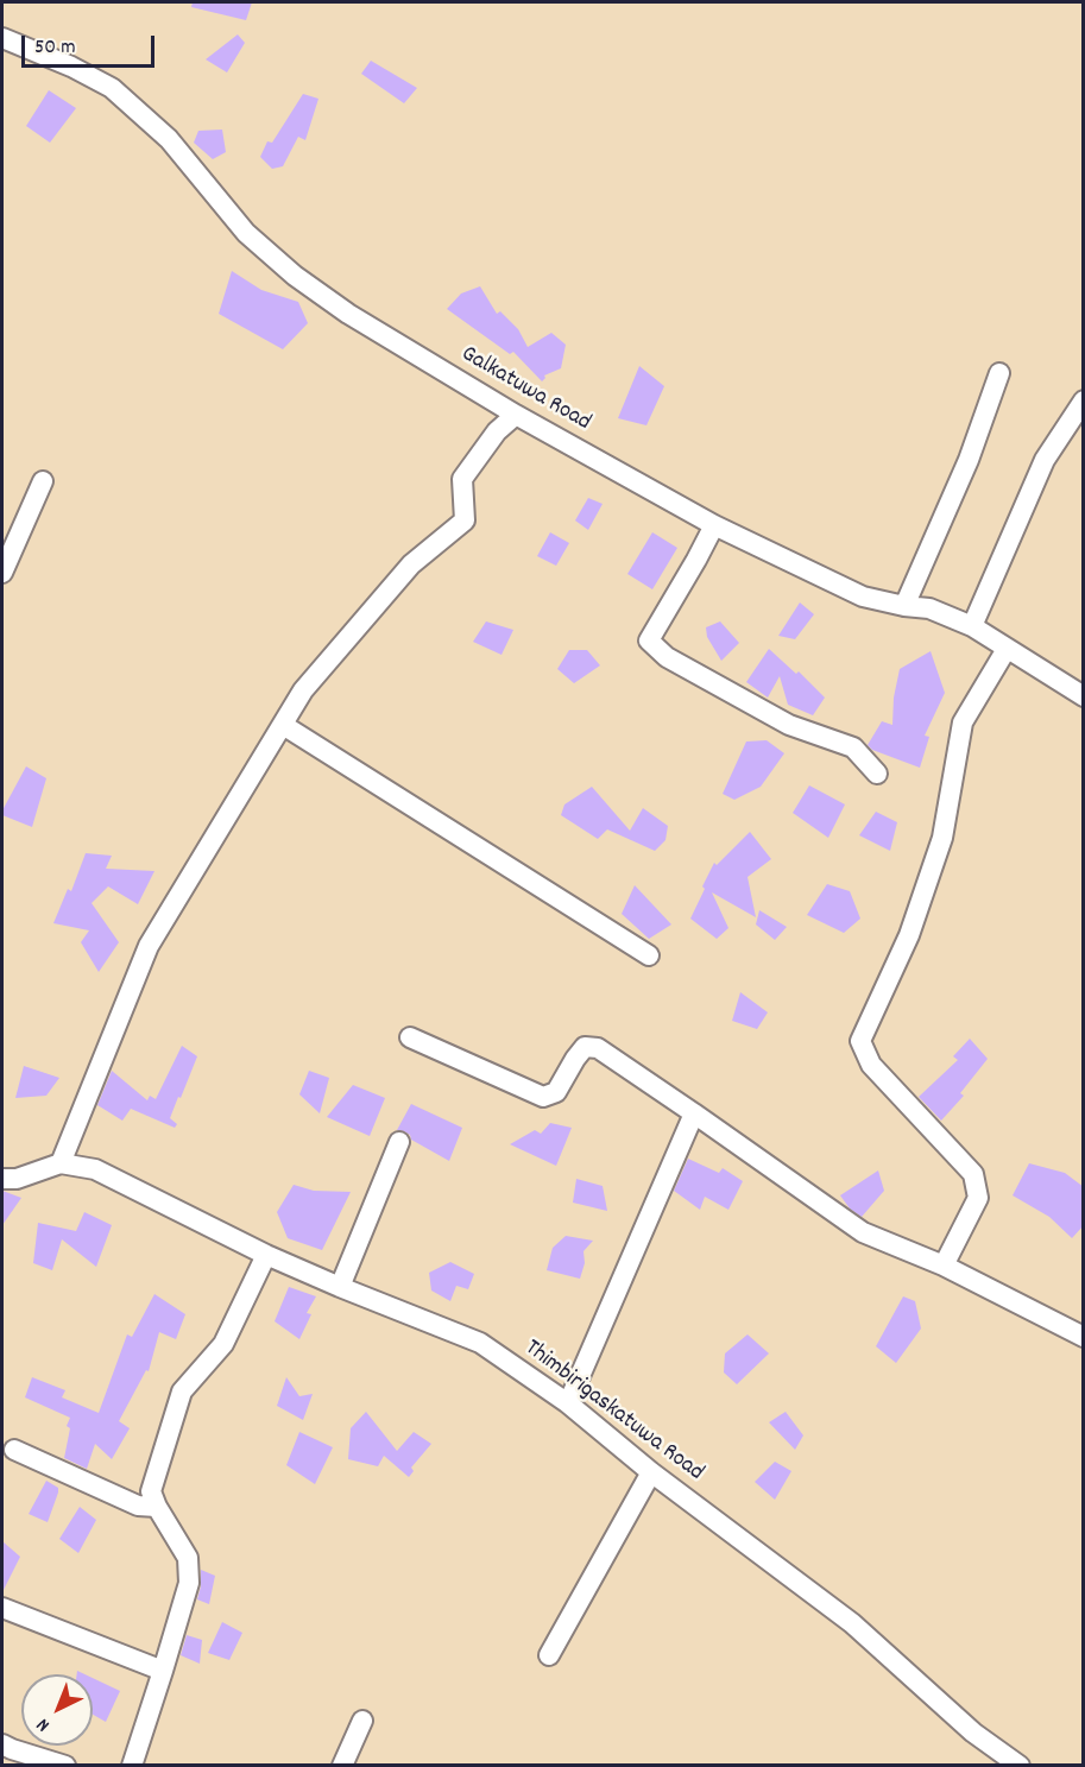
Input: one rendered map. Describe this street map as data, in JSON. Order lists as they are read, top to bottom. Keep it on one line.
{"streets":{"street":["Galkatuwa Road","Thimbirigaskatuwa Road"]},"scale_bar":"50 m","north":"bottom left"}
